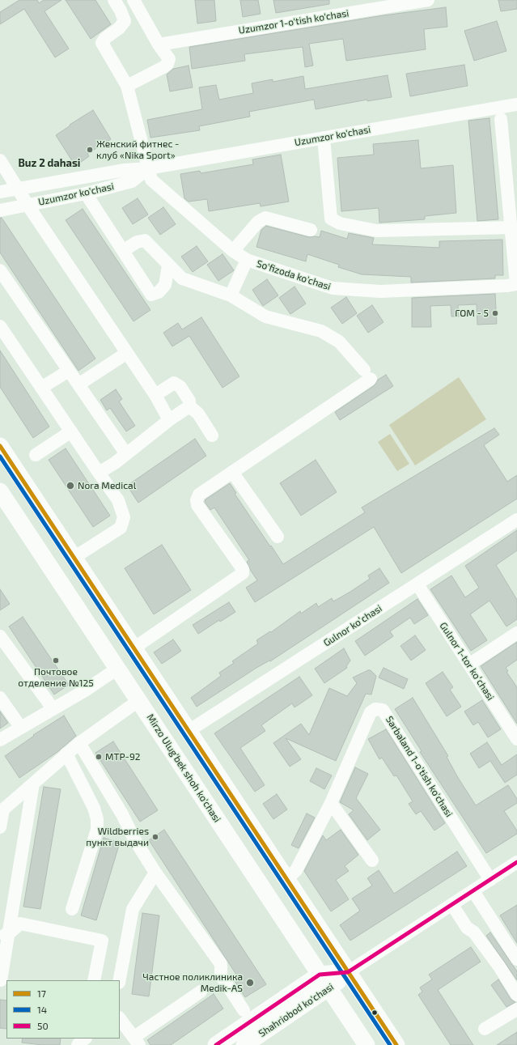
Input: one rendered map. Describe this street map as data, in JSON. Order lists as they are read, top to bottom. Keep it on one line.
{"streets":{"main road":["Mirzo Ulug'bek shoh ko'chasi","Shahriobod ko'chasi"],"street":["Uzumzor 1-o'tish ko'chasi","Uzumzor ko'chasi","So'fizoda ko'chasi","Gulnor koʻchasi","Gulnor 1-tor koʻchasi","Sarbaland 1-o'tish ko'chasi"]},"crossings":[["Uzumzor ko'chasi","So'fizoda ko'chasi"],["Gulnor koʻchasi","Gulnor 1-tor koʻchasi"],["Mirzo Ulug'bek shoh ko'chasi","Shahriobod ko'chasi"]],"districts":["Buz 2 dahasi"],"places":["Женский фитнес - клуб «Nika Sport»","ГОМ - 5","Nora Medical","Почтовое отделение №125","MTP-92","Wildberries пункт выдачи","Частное поликлиника Medik-AS"],"lines":["transit line 17","transit line 14","transit line 50"],"legend":["17","14","50"]}
